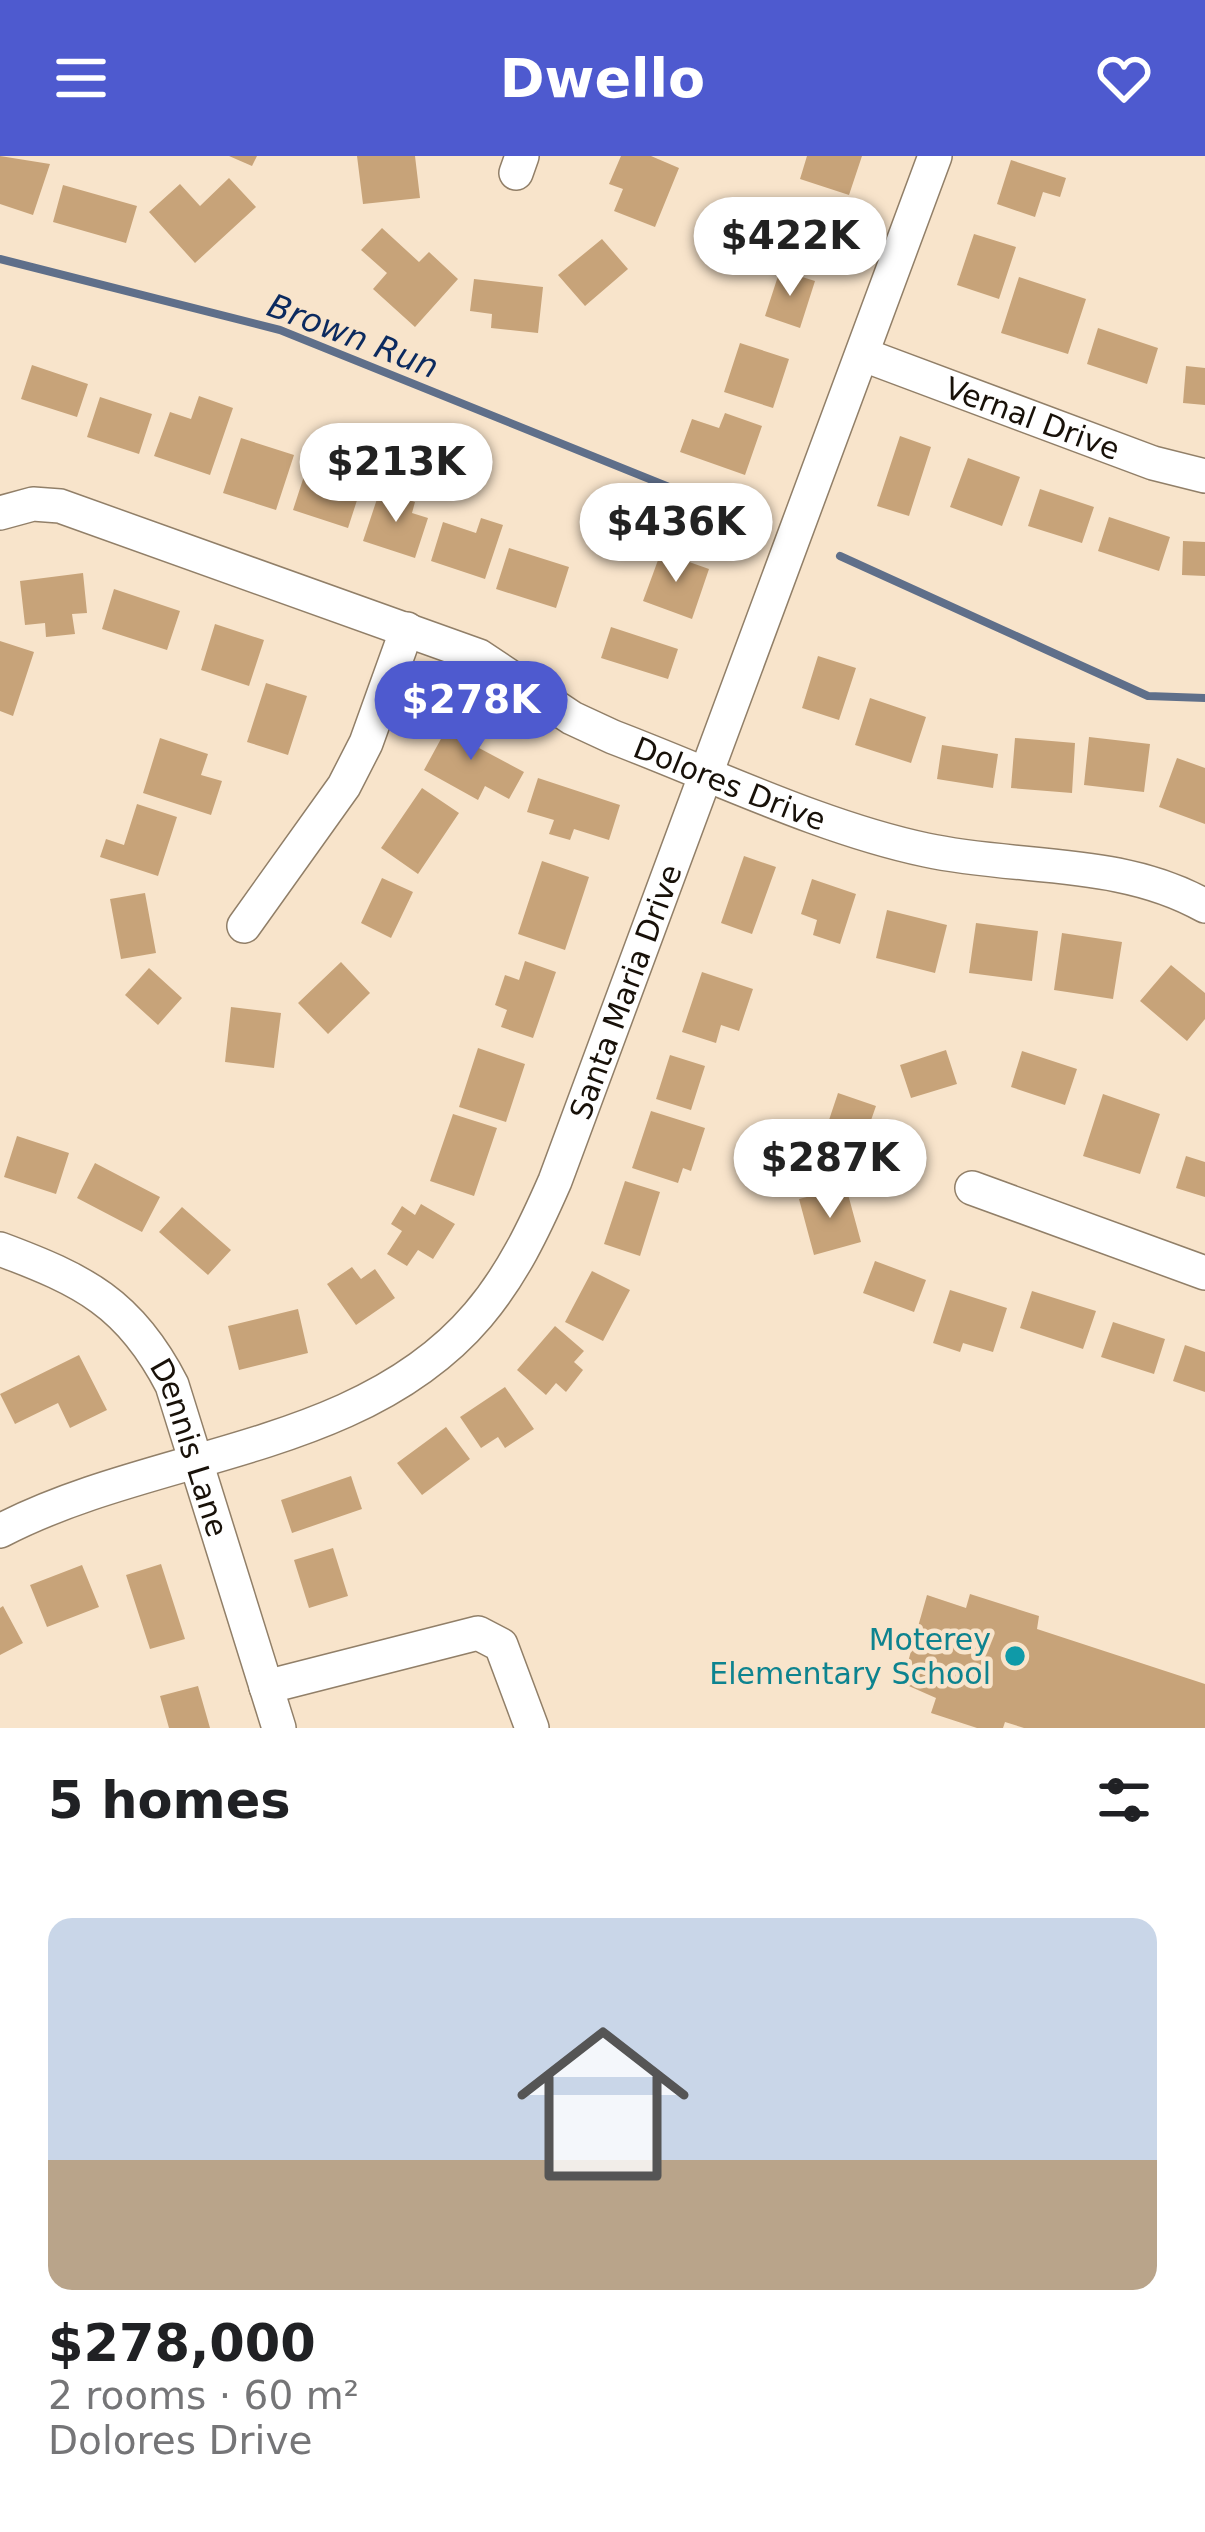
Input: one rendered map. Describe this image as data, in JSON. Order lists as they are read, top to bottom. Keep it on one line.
{"streets":{"street":["Vernal Drive","Dolores Drive","Santa Maria Drive","Dennis Lane"]},"crossings":[["Vernal Drive","Santa Maria Drive"],["Dolores Drive","Santa Maria Drive"],["Santa Maria Drive","Dennis Lane"]],"water":["Brown Run"],"places":["Moterey Elementary School"],"page":{"header":"Dwello","price":["$422K","$213K","$436K","$278K","$287K"],"heading":"5 homes","list":[{"name":"$278,000","note":"2 rooms · 60 m² · Dolores Drive"}]}}
